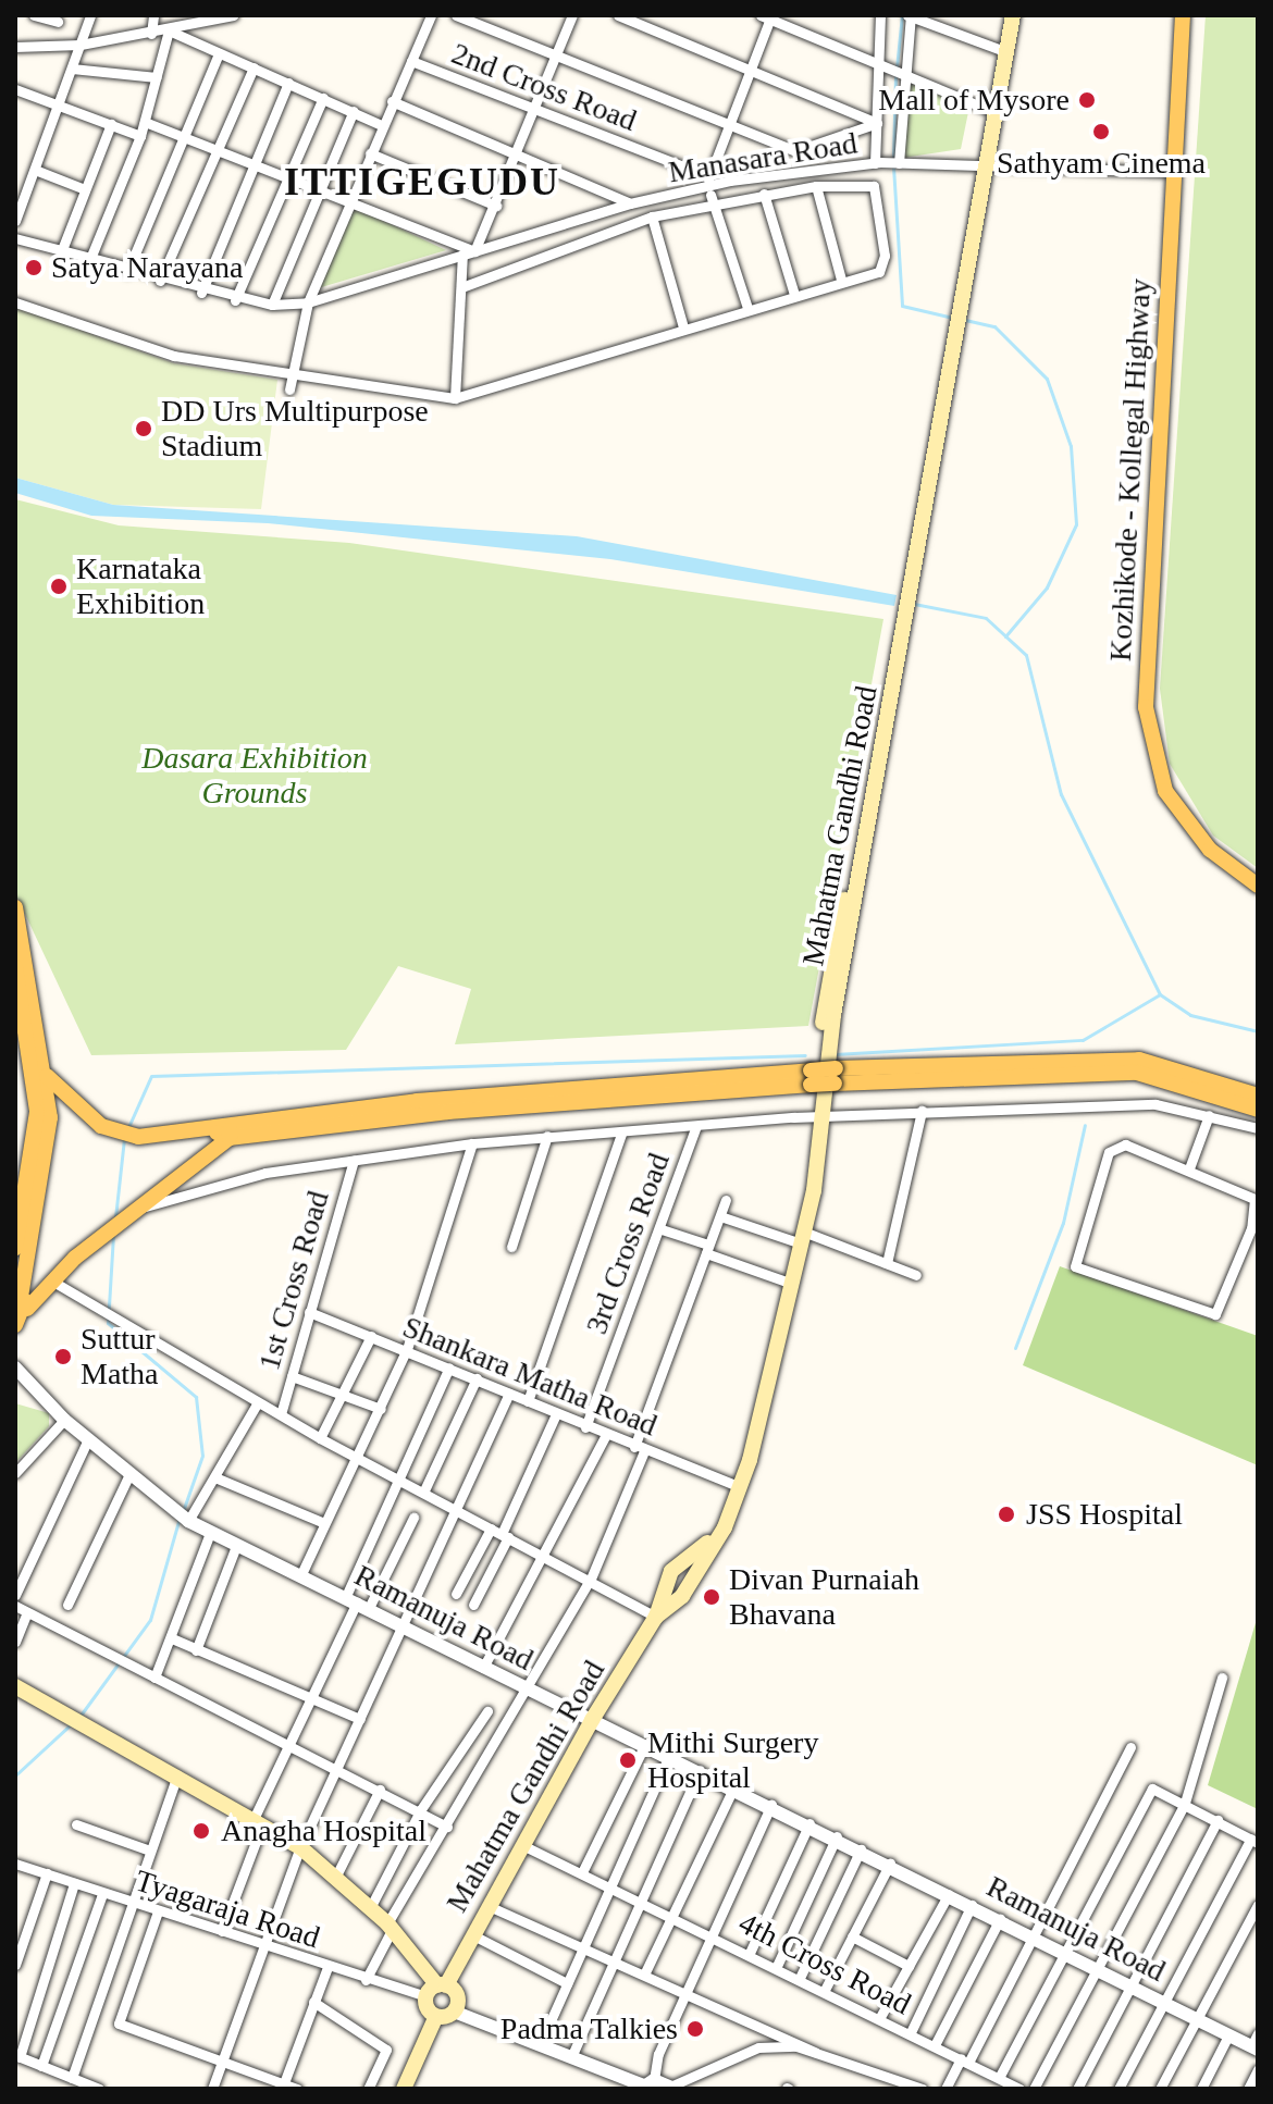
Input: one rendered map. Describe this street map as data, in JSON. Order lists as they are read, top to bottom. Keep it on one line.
{"streets":{"main road":["Kozhikode - Kollegal Highway","Mahatma Gandhi Road"],"street":["2nd Cross Road","Manasara Road","3rd Cross Road","1st Cross Road","Shankara Matha Road","Ramanuja Road","Tyagaraja Road","4th Cross Road"]},"crossings":[["2nd Cross Road","Manasara Road"],["Manasara Road","Kozhikode - Kollegal Highway"],["Manasara Road","Mahatma Gandhi Road"],["Mahatma Gandhi Road","Shankara Matha Road"],["Mahatma Gandhi Road","Ramanuja Road"],["Mahatma Gandhi Road","Tyagaraja Road"],["Mahatma Gandhi Road","4th Cross Road"],["3rd Cross Road","Shankara Matha Road"],["1st Cross Road","Shankara Matha Road"]],"districts":["ITTIGEGUDU"],"parks":["Dasara Exhibition Grounds"],"places":["Mall of Mysore","Sathyam Cinema","Satya Narayana","DD Urs Multipurpose Stadium","Karnataka Exhibition","Suttur Matha","JSS Hospital","Divan Purnaiah Bhavana","Mithi Surgery Hospital","Anagha Hospital","Padma Talkies"]}
